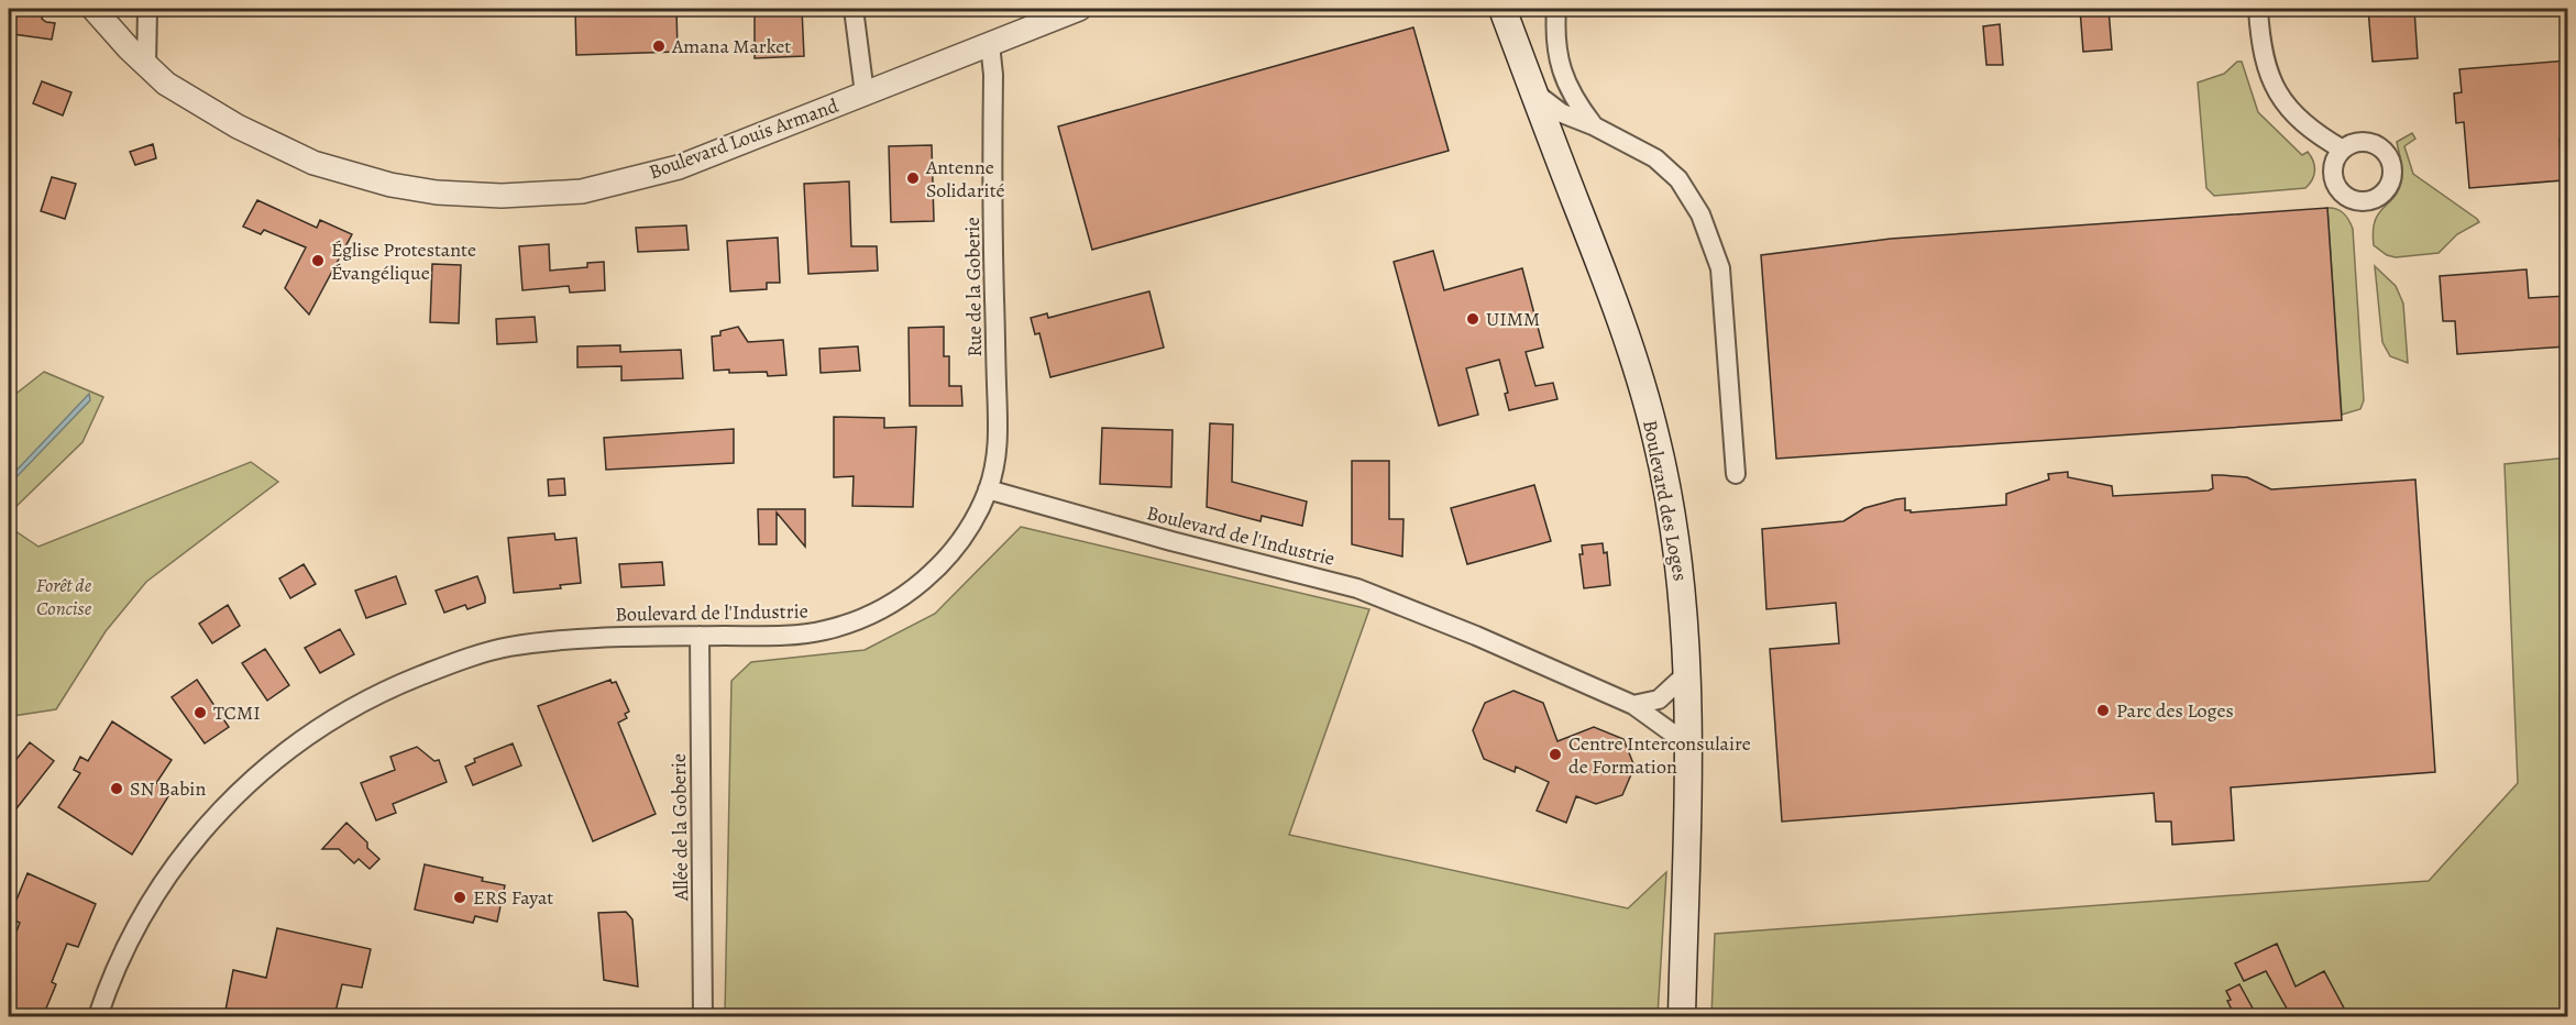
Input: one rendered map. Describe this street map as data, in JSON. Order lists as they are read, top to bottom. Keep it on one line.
{"streets":{"main road":["Boulevard des Loges"],"street":["Boulevard Louis Armand","Rue de la Goberie","Boulevard de l'Industrie","Allée de la Goberie"]},"crossings":[["Boulevard Louis Armand","Rue de la Goberie"],["Rue de la Goberie","Boulevard de l'Industrie"],["Boulevard des Loges","Boulevard de l'Industrie"],["Boulevard de l'Industrie","Allée de la Goberie"]],"parks":["Forêt de Concise"],"places":["Amana Market","Antenne Solidarité","Église Protestante Évangélique","UIMM","Parc des Loges","TCMI","Centre Interconsulaire de Formation","SN Babin","ERS Fayat"]}
